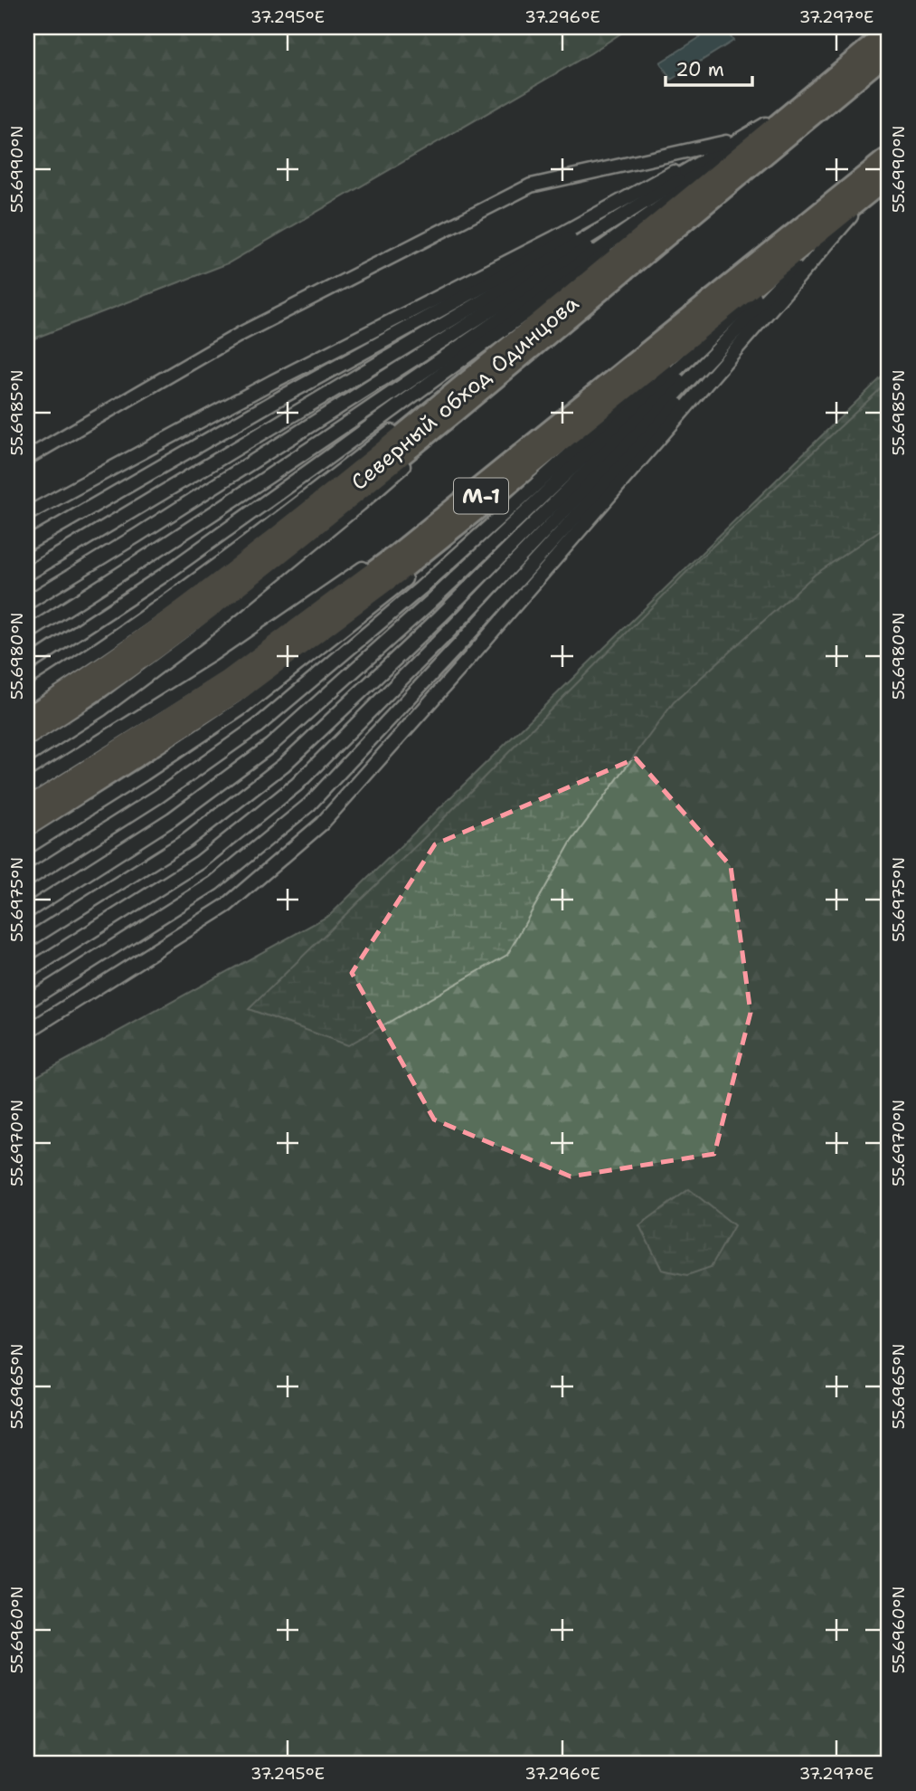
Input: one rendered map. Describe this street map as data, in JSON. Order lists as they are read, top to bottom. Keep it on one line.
{"streets":{"highway":["Северный обход Одинцова","М-1"]},"scale_bar":"20 m","coordinates":["37.295°E","37.296°E","37.297°E","55.6990°N","55.6985°N","55.6980°N","55.6975°N","55.6970°N","55.6965°N","55.6960°N"]}
